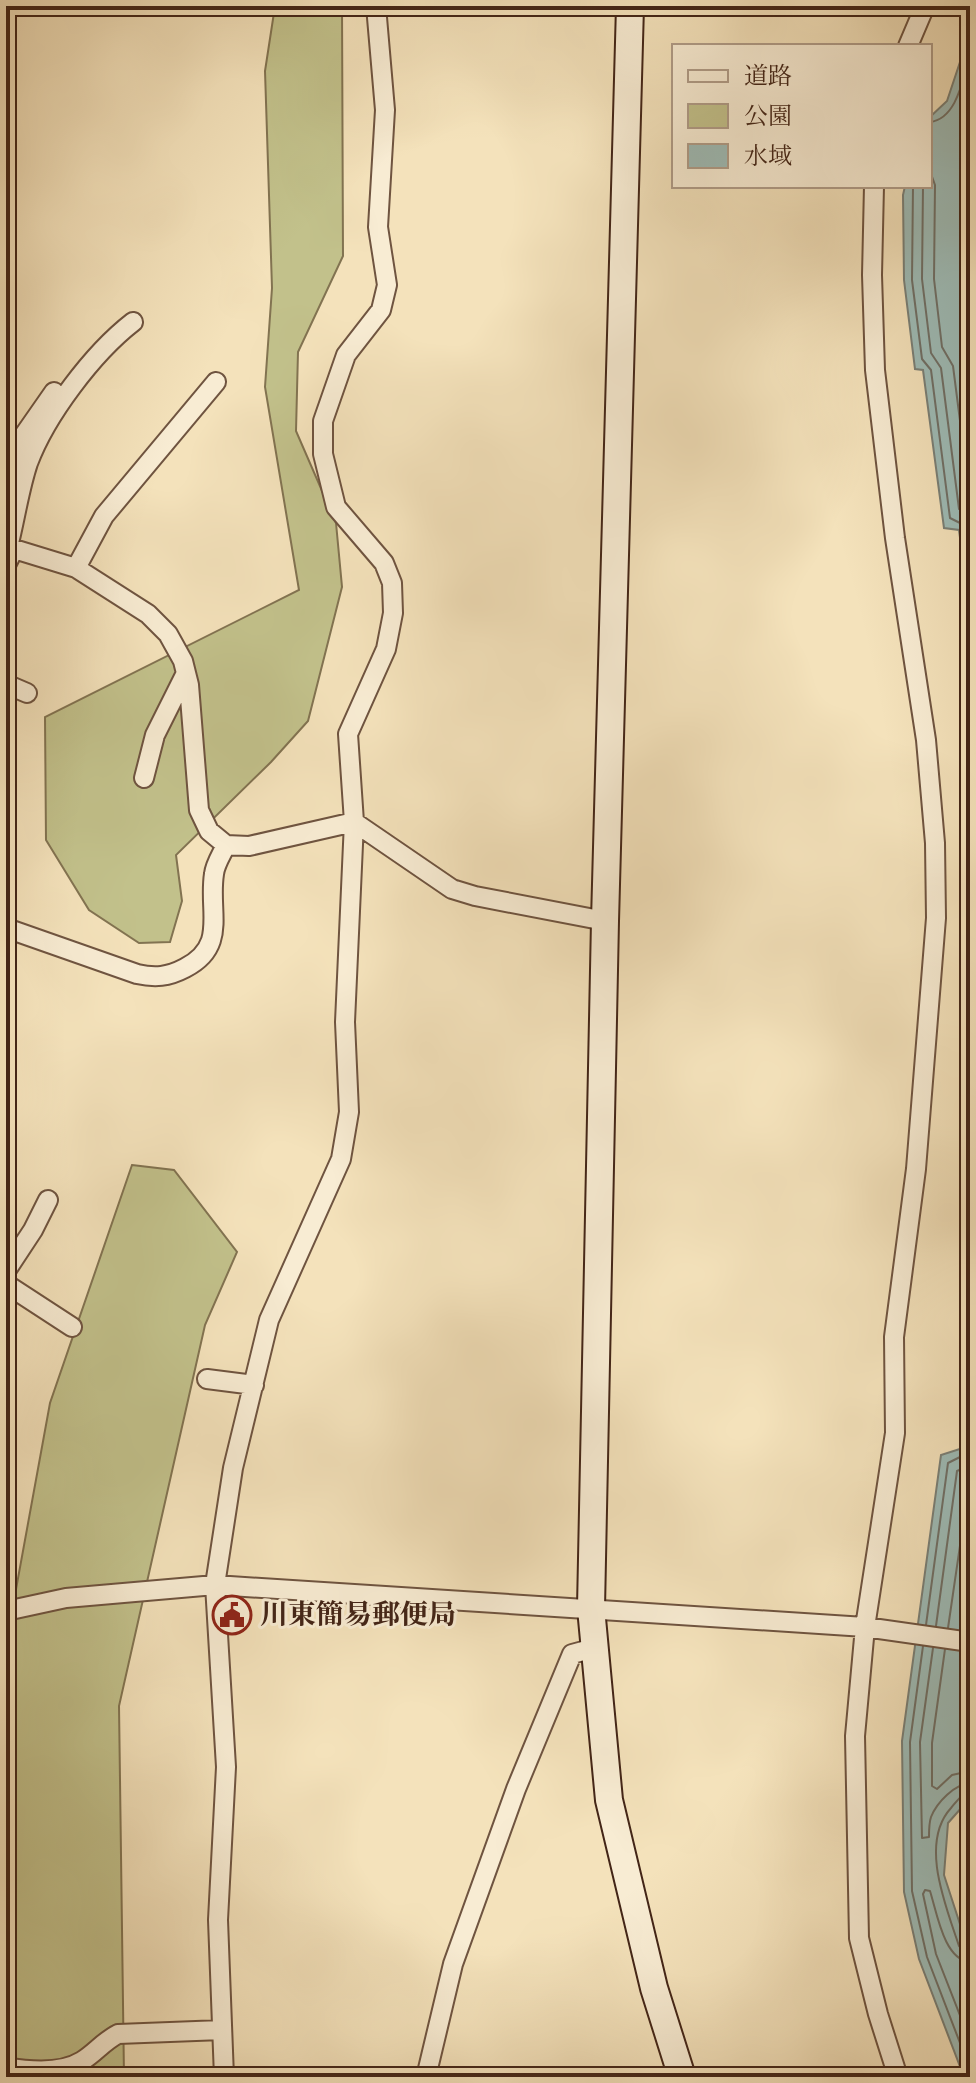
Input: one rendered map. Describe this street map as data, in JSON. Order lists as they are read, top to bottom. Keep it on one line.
{"places":{"public building":["川東簡易郵便局"]},"legend":["道路","公園","水域"]}
